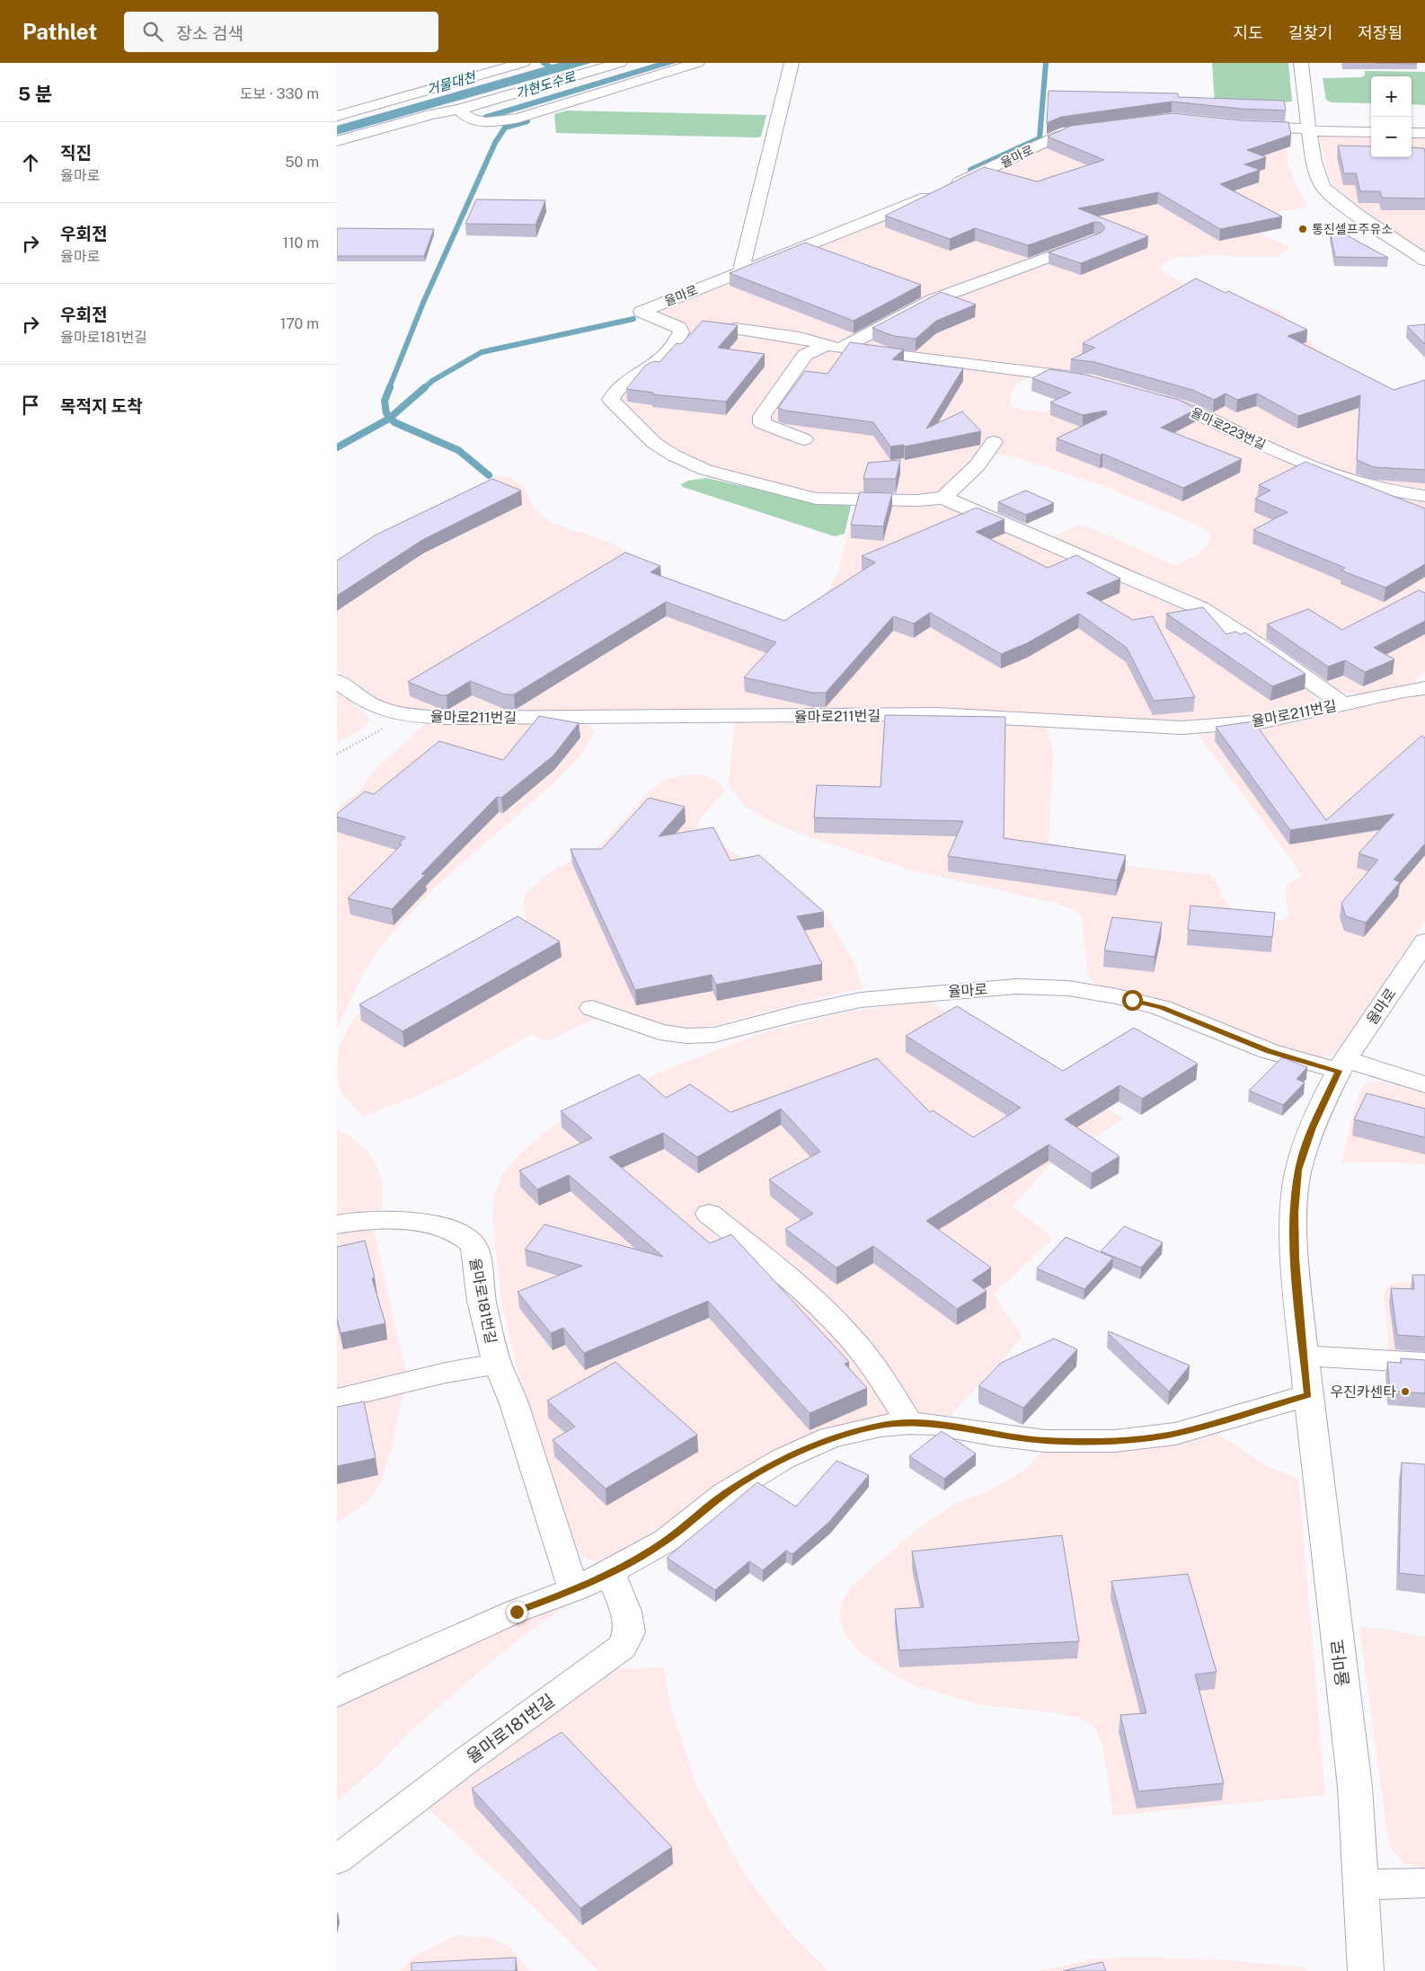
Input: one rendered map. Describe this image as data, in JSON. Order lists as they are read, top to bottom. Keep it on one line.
{"streets":{"street":["율마로","율마로223번길","율마로211번길","율마로181번길"]},"water":["거물대천","가현도수로"],"places":["통진셀프주유소","우진카센타"],"page":{"header":"Pathlet","search":"장소 검색","nav":["지도","길찾기","저장됨"],"heading":["5 분","도보 · 330 m"],"map_buttons":["+","−"],"list":[["직진","율마로","50 m"],["우회전","율마로","110 m"],["우회전","율마로181번길","170 m"],"목적지 도착"]}}
